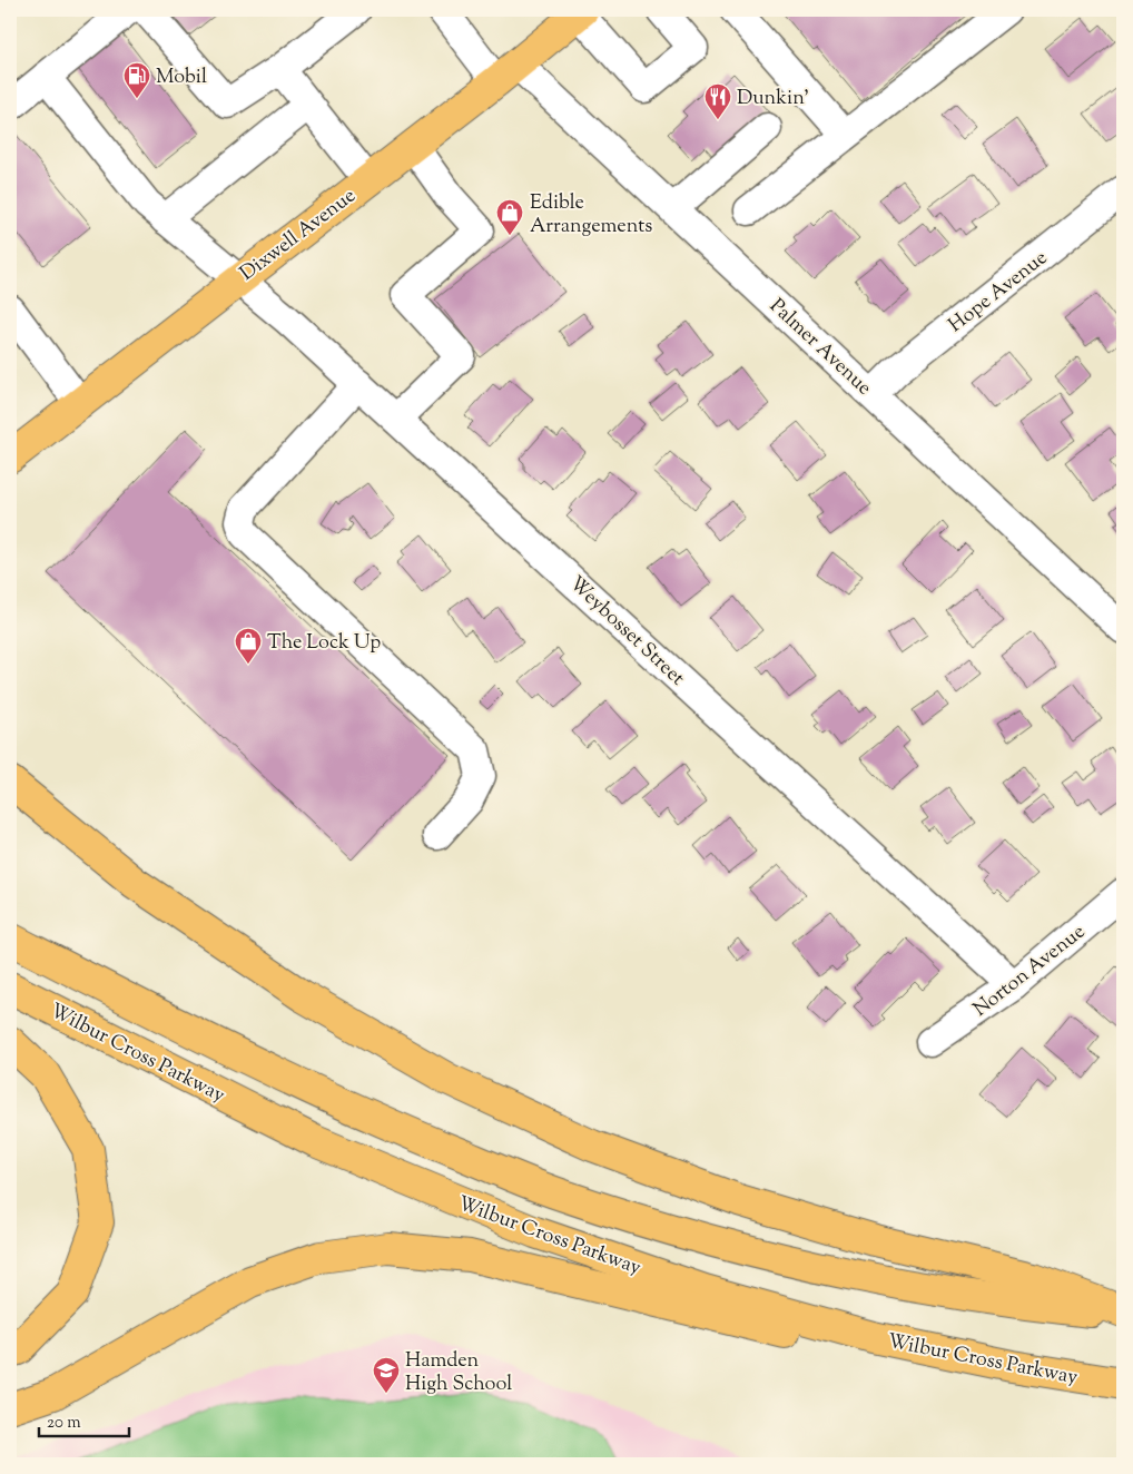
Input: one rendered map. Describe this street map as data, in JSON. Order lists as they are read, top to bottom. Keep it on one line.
{"streets":{"main road":["Dixwell Avenue","Wilbur Cross Parkway"],"street":["Hope Avenue","Palmer Avenue","Weybosset Street","Norton Avenue"]},"crossings":[["Dixwell Avenue","Palmer Avenue"],["Dixwell Avenue","Weybosset Street"],["Hope Avenue","Palmer Avenue"],["Weybosset Street","Norton Avenue"]],"places":{"fuel station":["Mobil"],"restaurant":["Dunkin'"],"shop":["Edible Arrangements","The Lock Up"],"school or university":["Hamden High School"]},"scale_bar":"20 m"}
